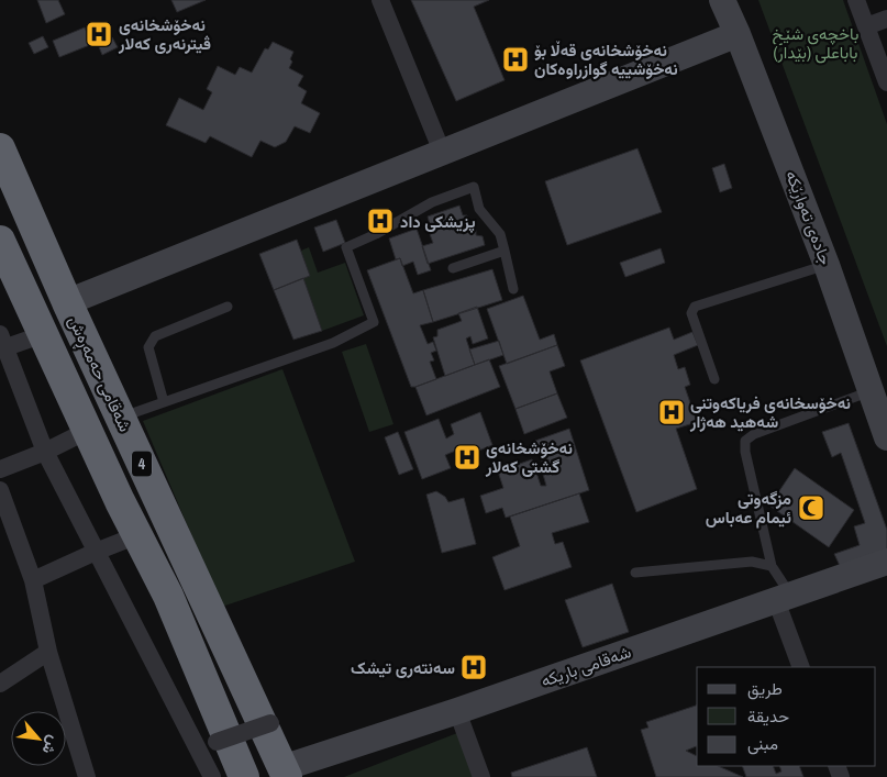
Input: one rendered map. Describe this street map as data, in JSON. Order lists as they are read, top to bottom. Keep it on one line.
{"streets":{"highway":["شەقامی حەمەڕەش","4"],"street":["جادەی تەوارێکە","شەقامی باریکە"]},"crossings":[["شەقامی حەمەڕەش","شەقامی باریکە"]],"parks":["باخچەی شێخ باباعلی (بێدار)"],"places":{"hospital":["نەخۆشخانەی ڤیترنەری کەلار","نەخۆشخانەی قەڵا بۆ نەخۆشییە گوازراوەکان","پزیشکی داد","نەخۆسخانەی فریاکەوتنی شەهید هەژار","نەخۆشخانەی گشتی کەلار","سەنتەری تیشک"],"mosque":["مزگەوتی ئیمام عەباس"]},"legend":["طريق","حديقة","مبنى"],"north":"bottom right"}
